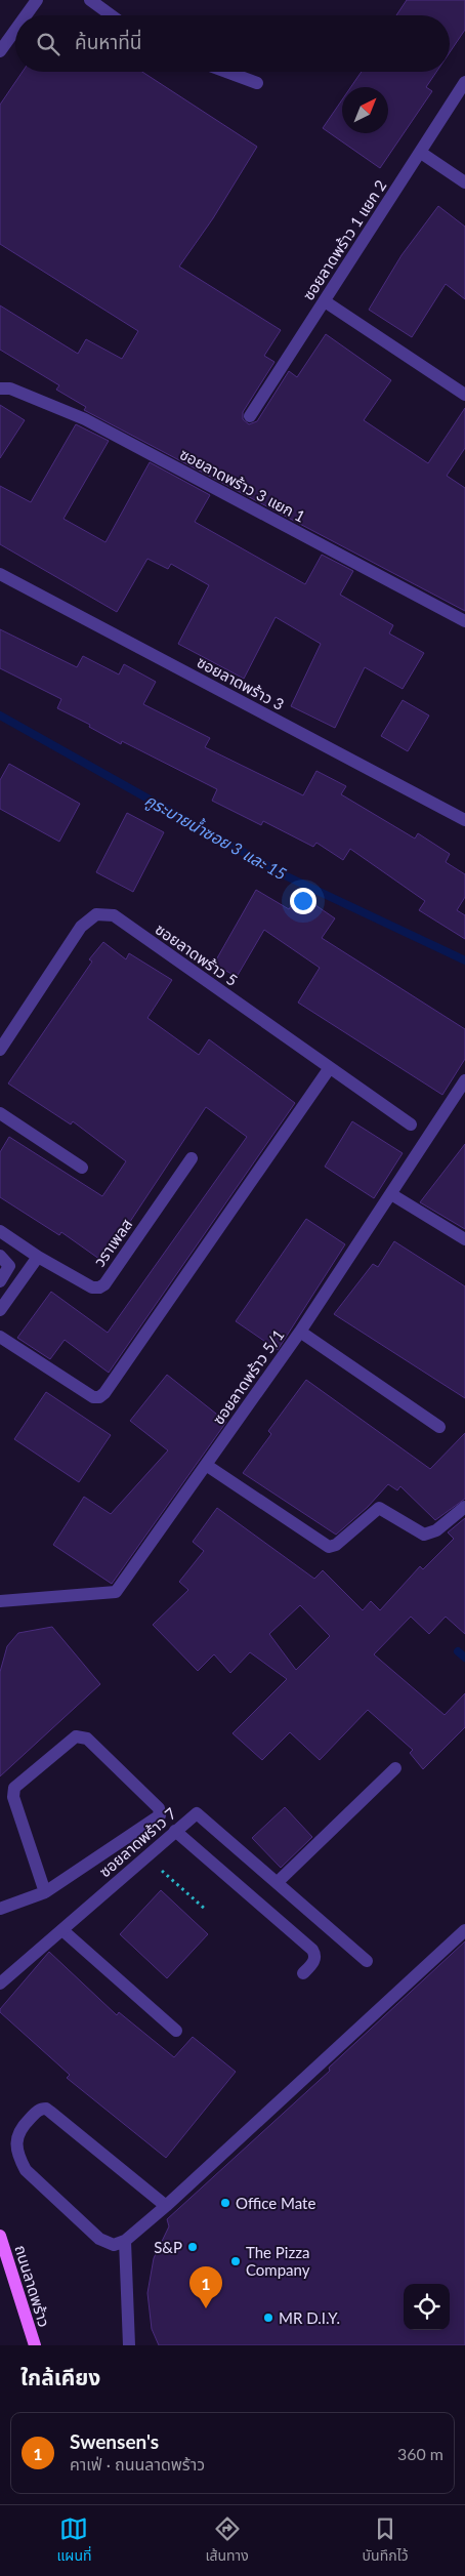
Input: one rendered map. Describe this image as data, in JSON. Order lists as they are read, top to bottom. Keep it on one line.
{"streets":{"main road":["ถนนลาดพร้าว"],"street":["ซอยลาดพร้าว 1 แยก 2","ซอยลาดพร้าว 3 แยก 1","ซอยลาดพร้าว 3","ซอยลาดพร้าว 5","วราเพลส","ซอยลาดพร้าว 5/1","ซอยลาดพร้าว 7"]},"water":["คูระบายน้ำซอย 3 และ 15"],"places":["Office Mate","S&P","The Pizza Company","MR D.I.Y."],"north":"top right","page":{"search":"ค้นหาที่นี่","pins":"1","heading":"ใกล้เคียง","list":[{"mark":"1","name":"Swensen's","note":"คาเฟ่ · ถนนลาดพร้าว","value":"360 m"}],"nav":["แผนที่","เส้นทาง","บันทึกไว้"]}}
